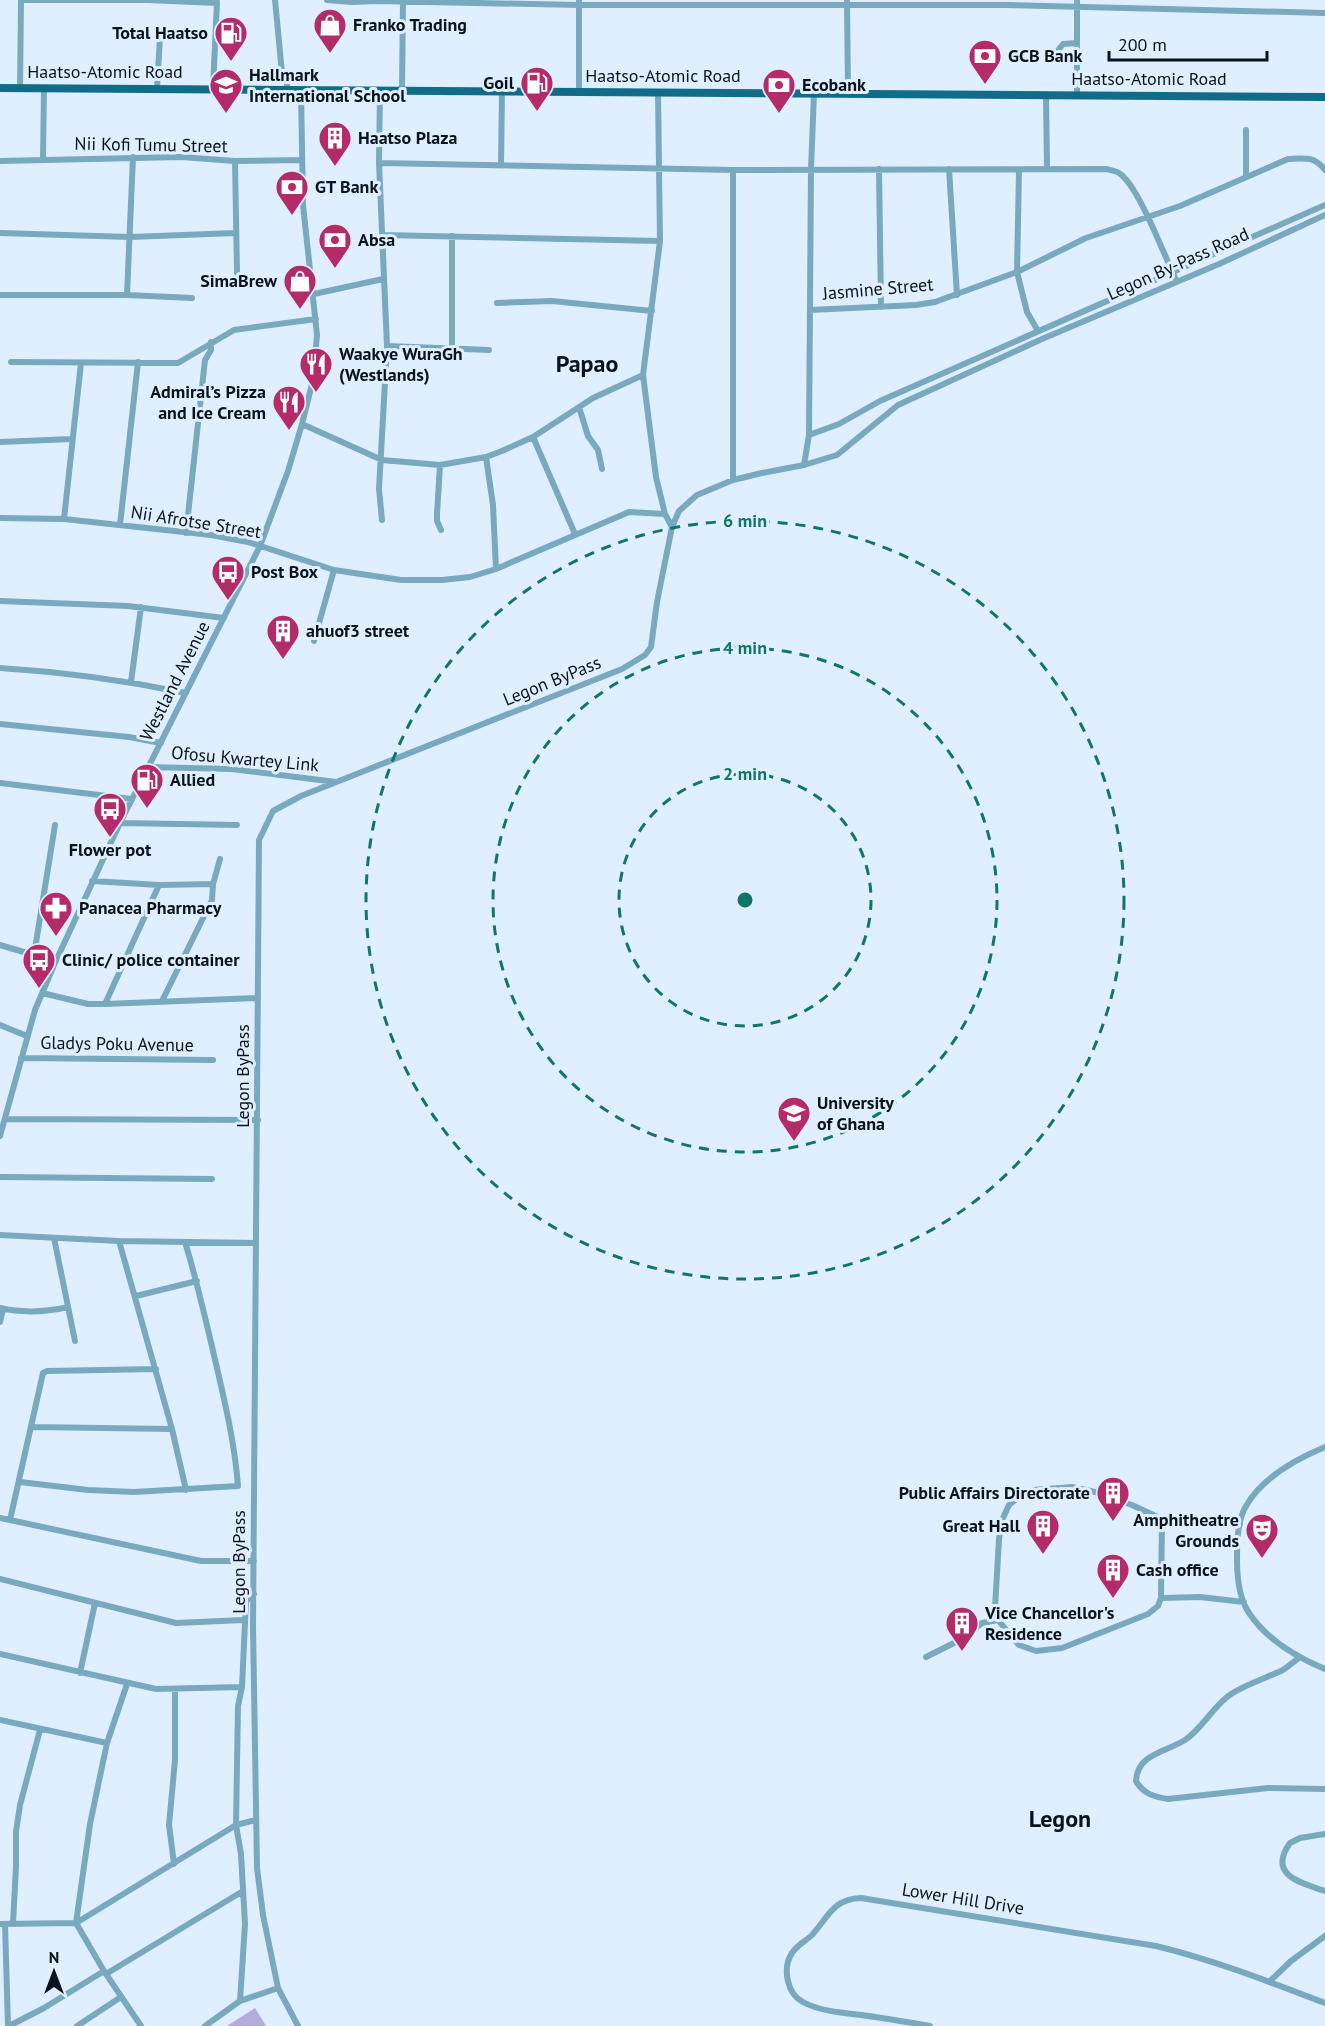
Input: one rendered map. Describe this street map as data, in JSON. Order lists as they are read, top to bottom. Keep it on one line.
{"streets":{"main road":["Haatso-Atomic Road"],"street":["Nii Kofi Tumu Street","Legon By-Pass Road","Jasmine Street","Nii Afrotse Street","Westland Avenue","Legon ByPass","Ofosu Kwartey Link","Gladys Poku Avenue","Lower Hill Drive"]},"crossings":[["Haatso-Atomic Road","Westland Avenue"],["Nii Kofi Tumu Street","Westland Avenue"],["Legon By-Pass Road","Legon ByPass"],["Nii Afrotse Street","Westland Avenue"],["Westland Avenue","Ofosu Kwartey Link"],["Westland Avenue","Gladys Poku Avenue"],["Legon ByPass","Ofosu Kwartey Link"]],"districts":["Papao","Legon"],"places":{"shop":["Franko Trading","SimaBrew"],"fuel station":["Total Haatso","Goil","Allied"],"bank":["GCB Bank","Ecobank","GT Bank","Absa"],"school or university":["Hallmark International School","University of Ghana"],"building":["Haatso Plaza","ahuof3 street","Public Affairs Directorate","Great Hall","Cash office","Vice Chancellor's Residence"],"restaurant":["Waakye WuraGh (Westlands)","Admiral’s Pizza and Ice Cream"],"bus stop":["Post Box","Flower pot","Clinic/ police container"],"pharmacy":["Panacea Pharmacy"],"theatre":["Amphitheatre Grounds"]},"scale_bar":"200 m","north":"top","rings":["6 min","4 min","2 min"]}
